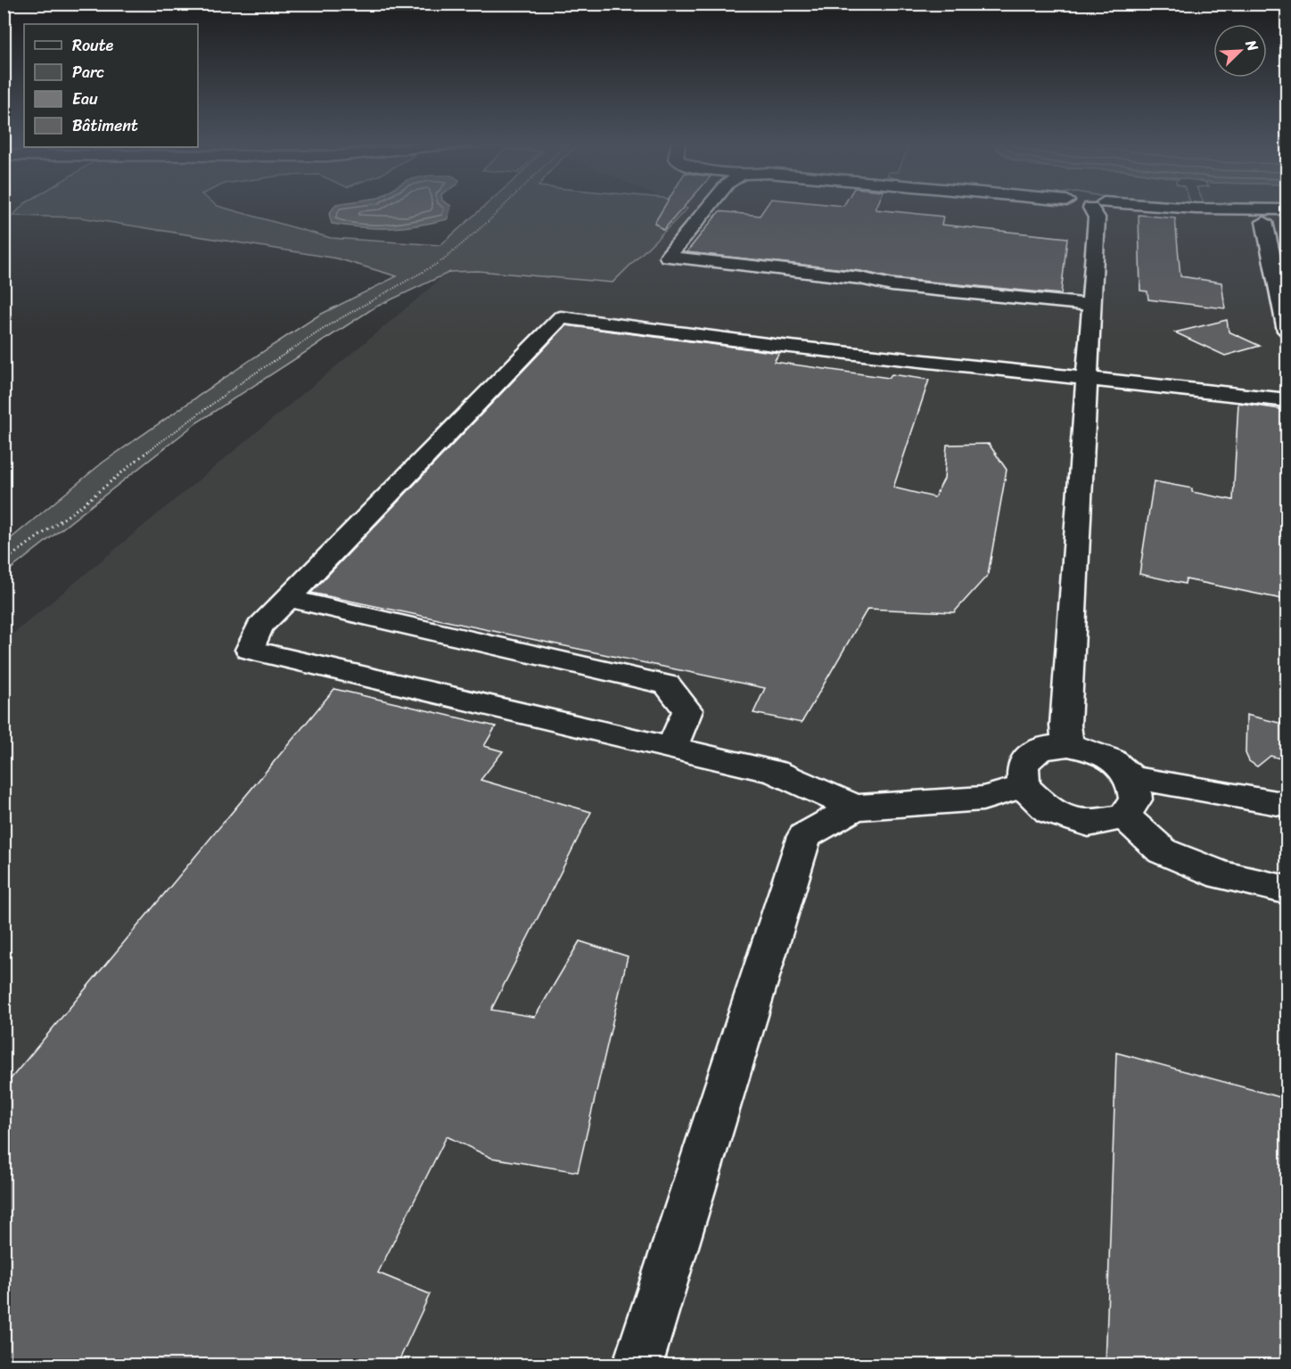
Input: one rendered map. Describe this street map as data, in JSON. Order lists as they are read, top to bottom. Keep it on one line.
{"legend":["Route","Parc","Eau","Bâtiment"],"north":"top right"}
